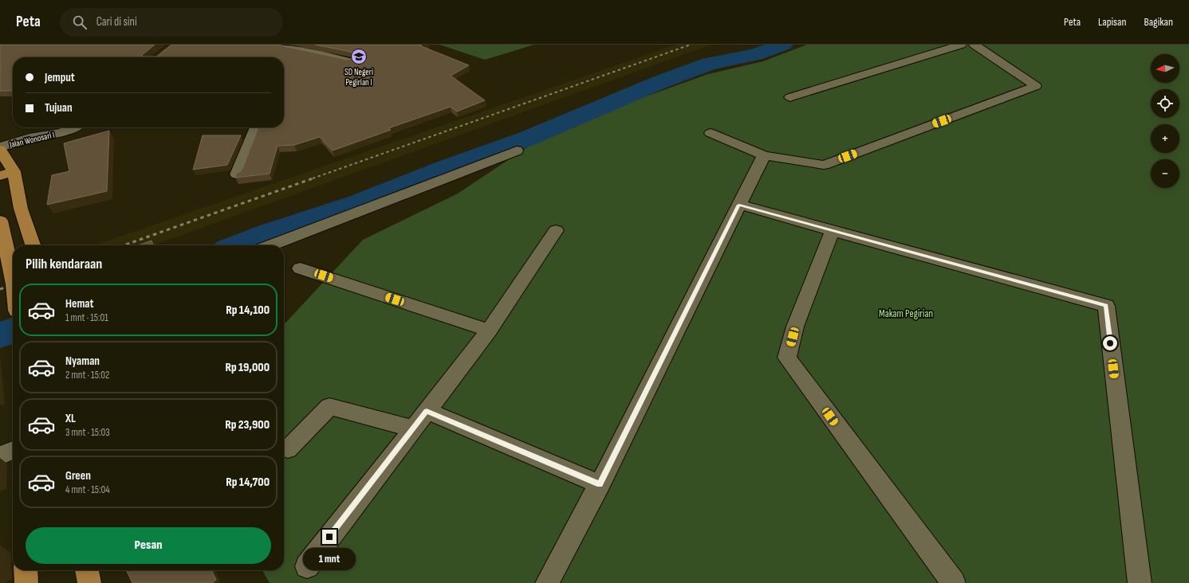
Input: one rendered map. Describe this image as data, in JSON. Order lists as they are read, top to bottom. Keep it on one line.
{"streets":{"street":["Jalan Wonosari I"]},"parks":["Makam Pegirian"],"places":{"school or university":["SD Negeri Pegirian I"]},"north":"left","page":{"header":"Peta","search":"Cari di sini","nav":["Peta","Lapisan","Bagikan"],"map_buttons":["+","−"],"banner":["Jemput","Tujuan"],"heading":"Pilih kendaraan","list":[{"name":"Hemat","note":"1 mnt · 15:01","value":"Rp 14,100"},{"name":"Nyaman","note":"2 mnt · 15:02","value":"Rp 19,000"},{"name":"XL","note":"3 mnt · 15:03","value":"Rp 23,900"},{"name":"Green","note":"4 mnt · 15:04","value":"Rp 14,700"}],"buttons":"Pesan","bubble":"1 mnt"}}
